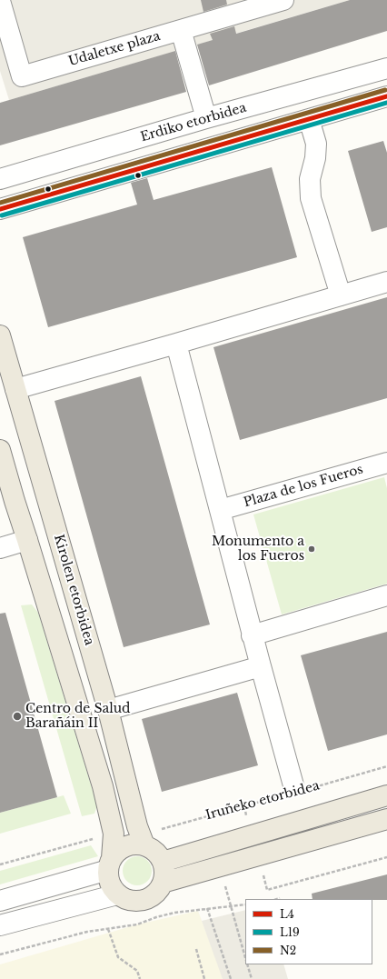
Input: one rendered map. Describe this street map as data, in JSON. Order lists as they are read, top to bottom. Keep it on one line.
{"streets":{"main road":["Kirolen etorbidea"],"street":["Udaletxe plaza","Erdiko etorbidea","Plaza de los Fueros"],"path":["Iruñeko etorbidea"]},"crossings":[["Kirolen etorbidea","Iruñeko etorbidea"]],"places":["Monumento a los Fueros","Centro de Salud Barañáin II"],"lines":["transit line N2","transit line L4","transit line L19"],"legend":["L4","L19","N2"]}
